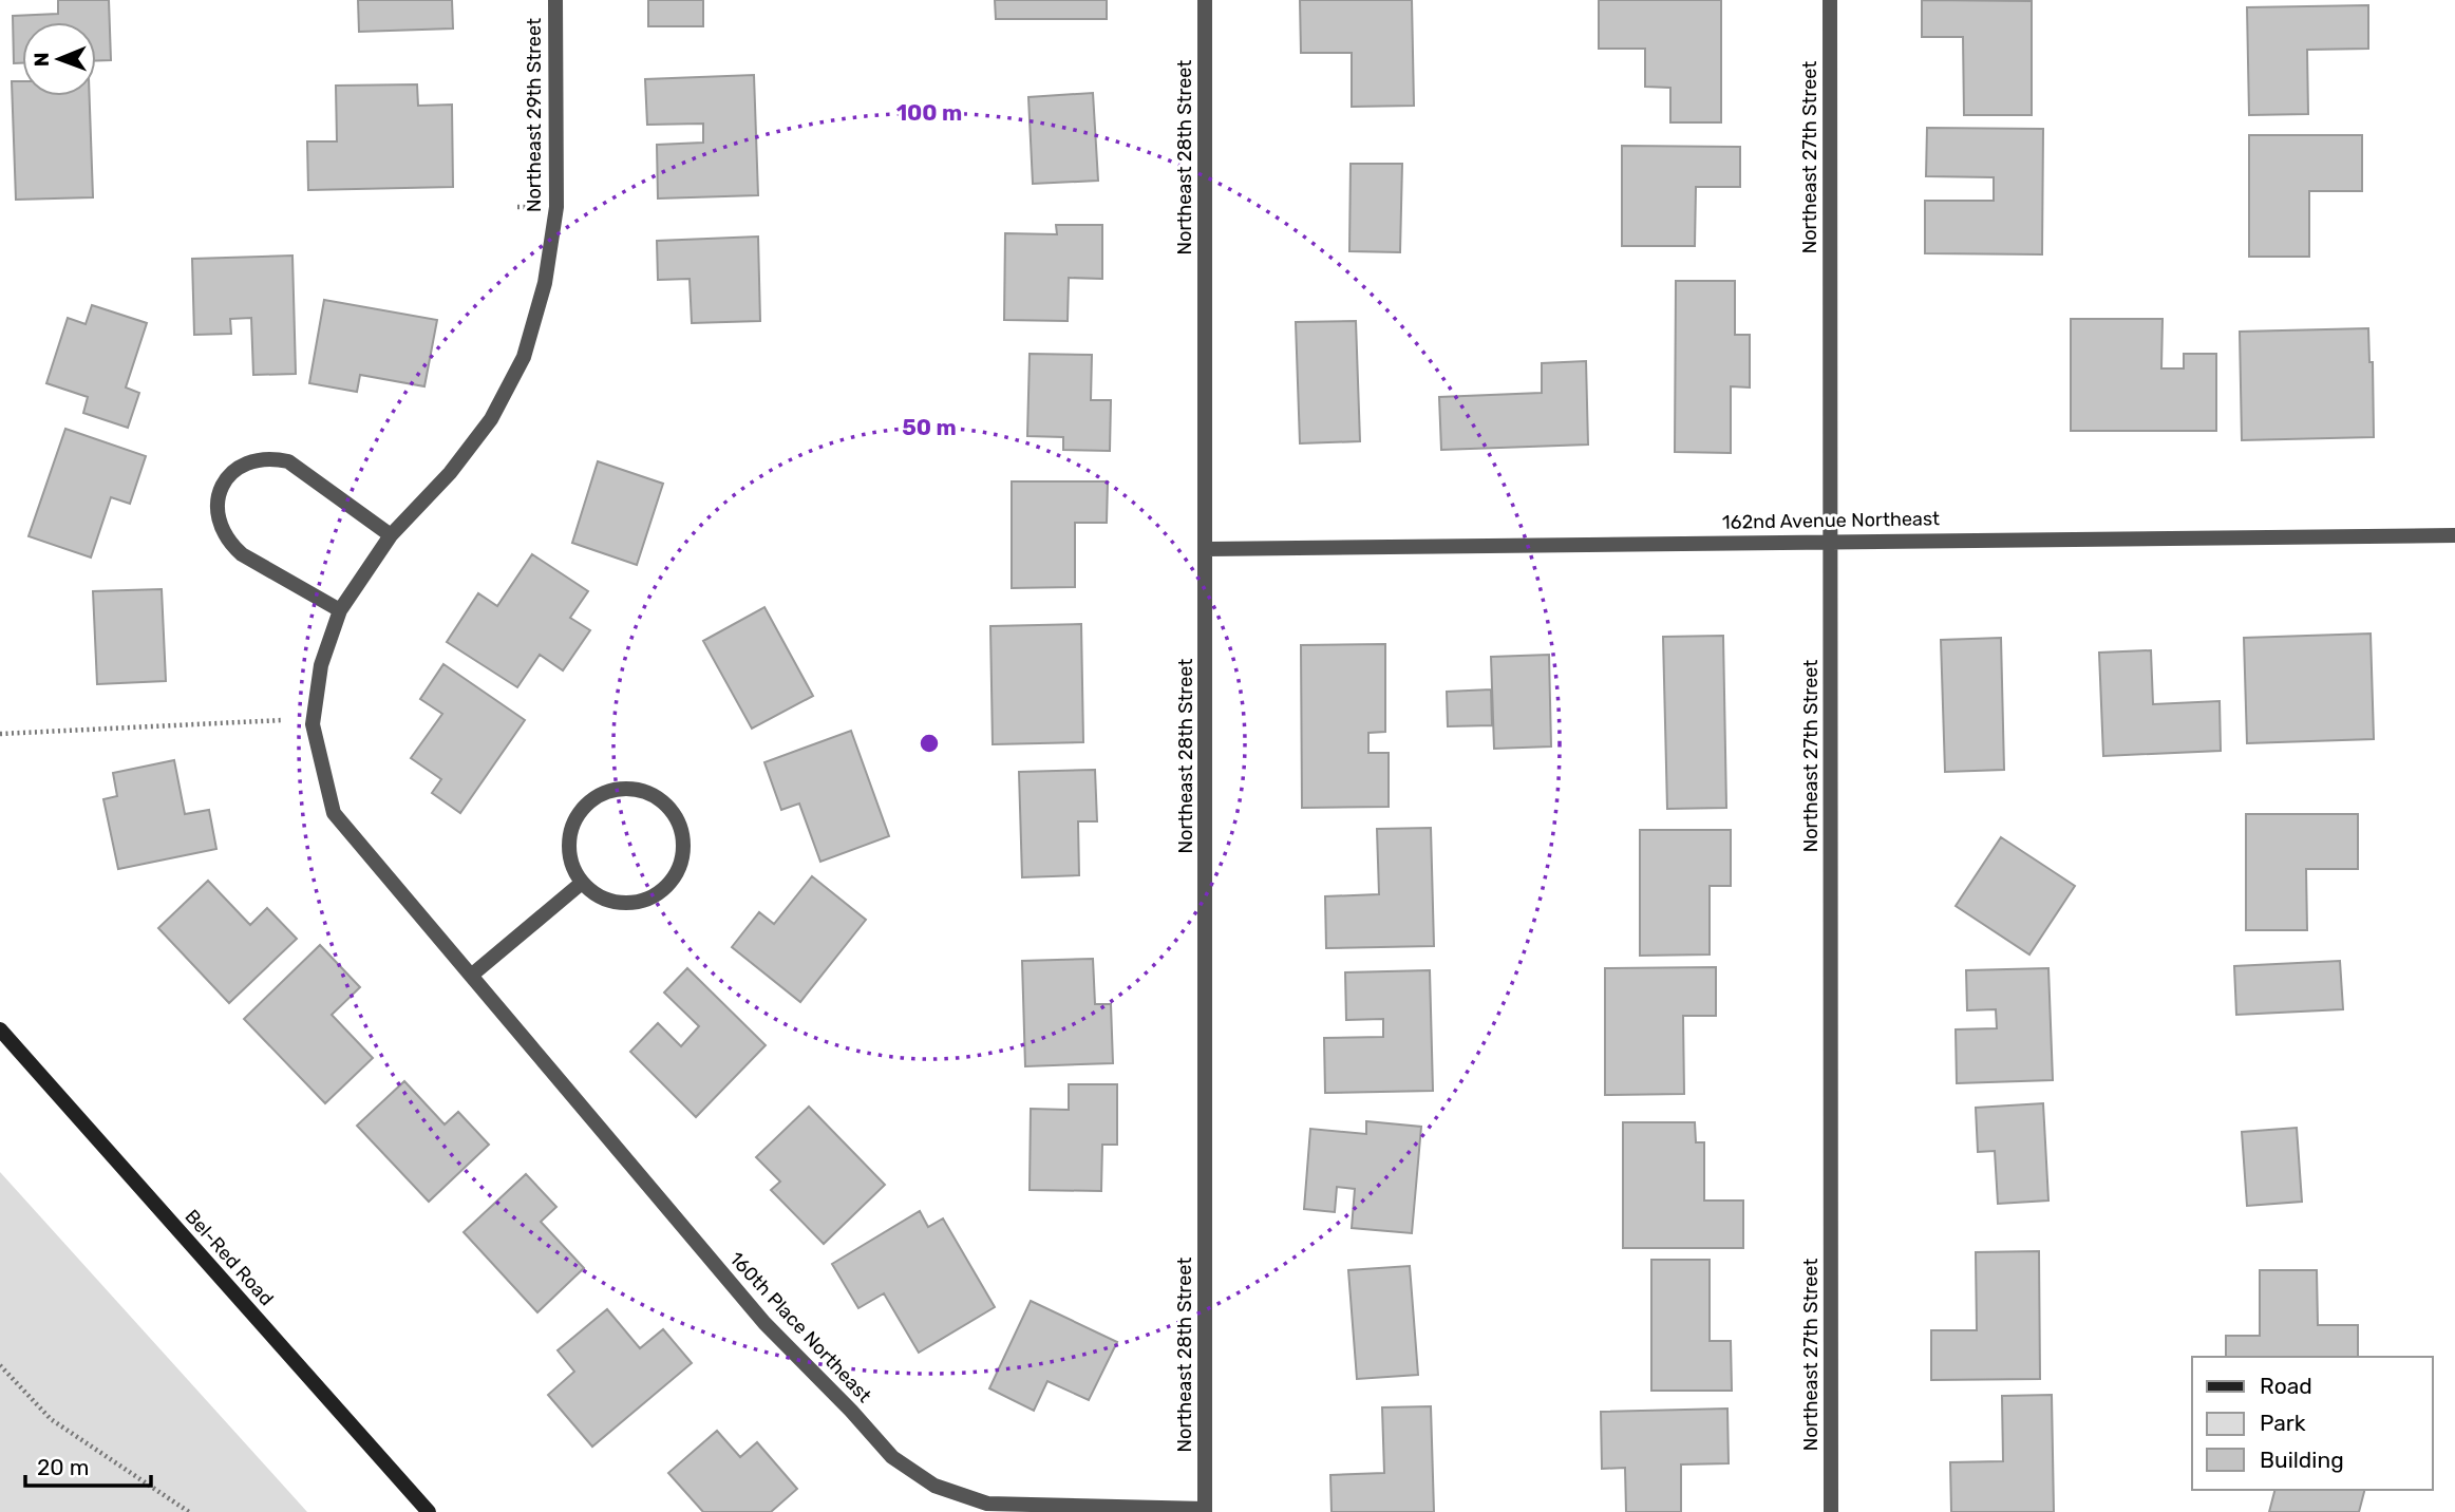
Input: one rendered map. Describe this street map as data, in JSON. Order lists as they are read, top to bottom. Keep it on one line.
{"streets":{"main road":["Bel-Red Road"],"street":["Northeast 29th Street","Northeast 28th Street","Northeast 27th Street","162nd Avenue Northeast","160th Place Northeast"]},"crossings":[["Northeast 29th Street","160th Place Northeast"],["Northeast 28th Street","162nd Avenue Northeast"],["Northeast 28th Street","160th Place Northeast"],["Northeast 27th Street","162nd Avenue Northeast"]],"legend":["Road","Park","Building"],"scale_bar":"20 m","north":"left","rings":["100 m","50 m"]}
